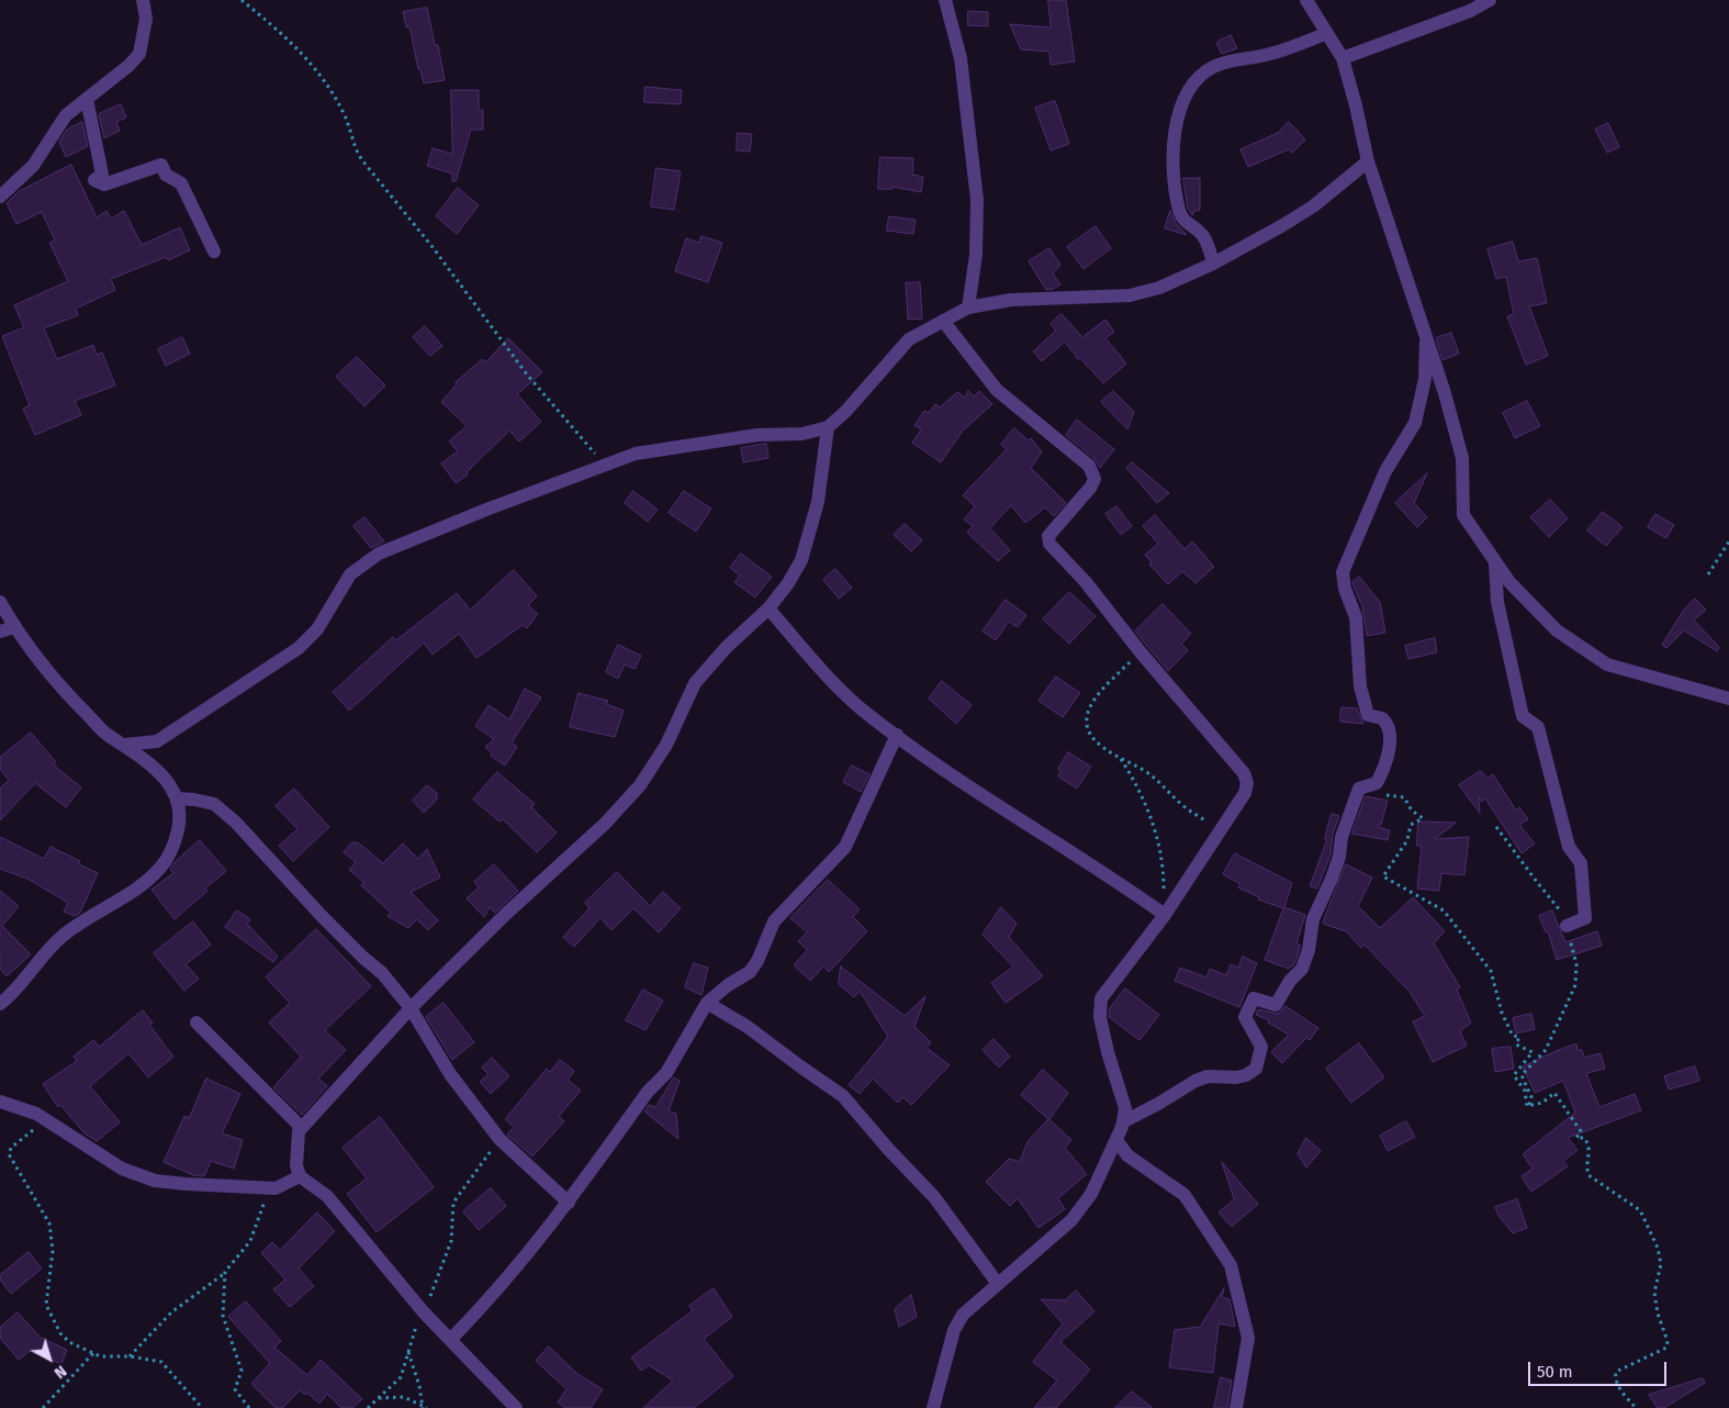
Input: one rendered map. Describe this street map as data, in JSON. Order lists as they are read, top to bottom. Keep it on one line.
{"scale_bar":"50 m","north":"bottom right"}
